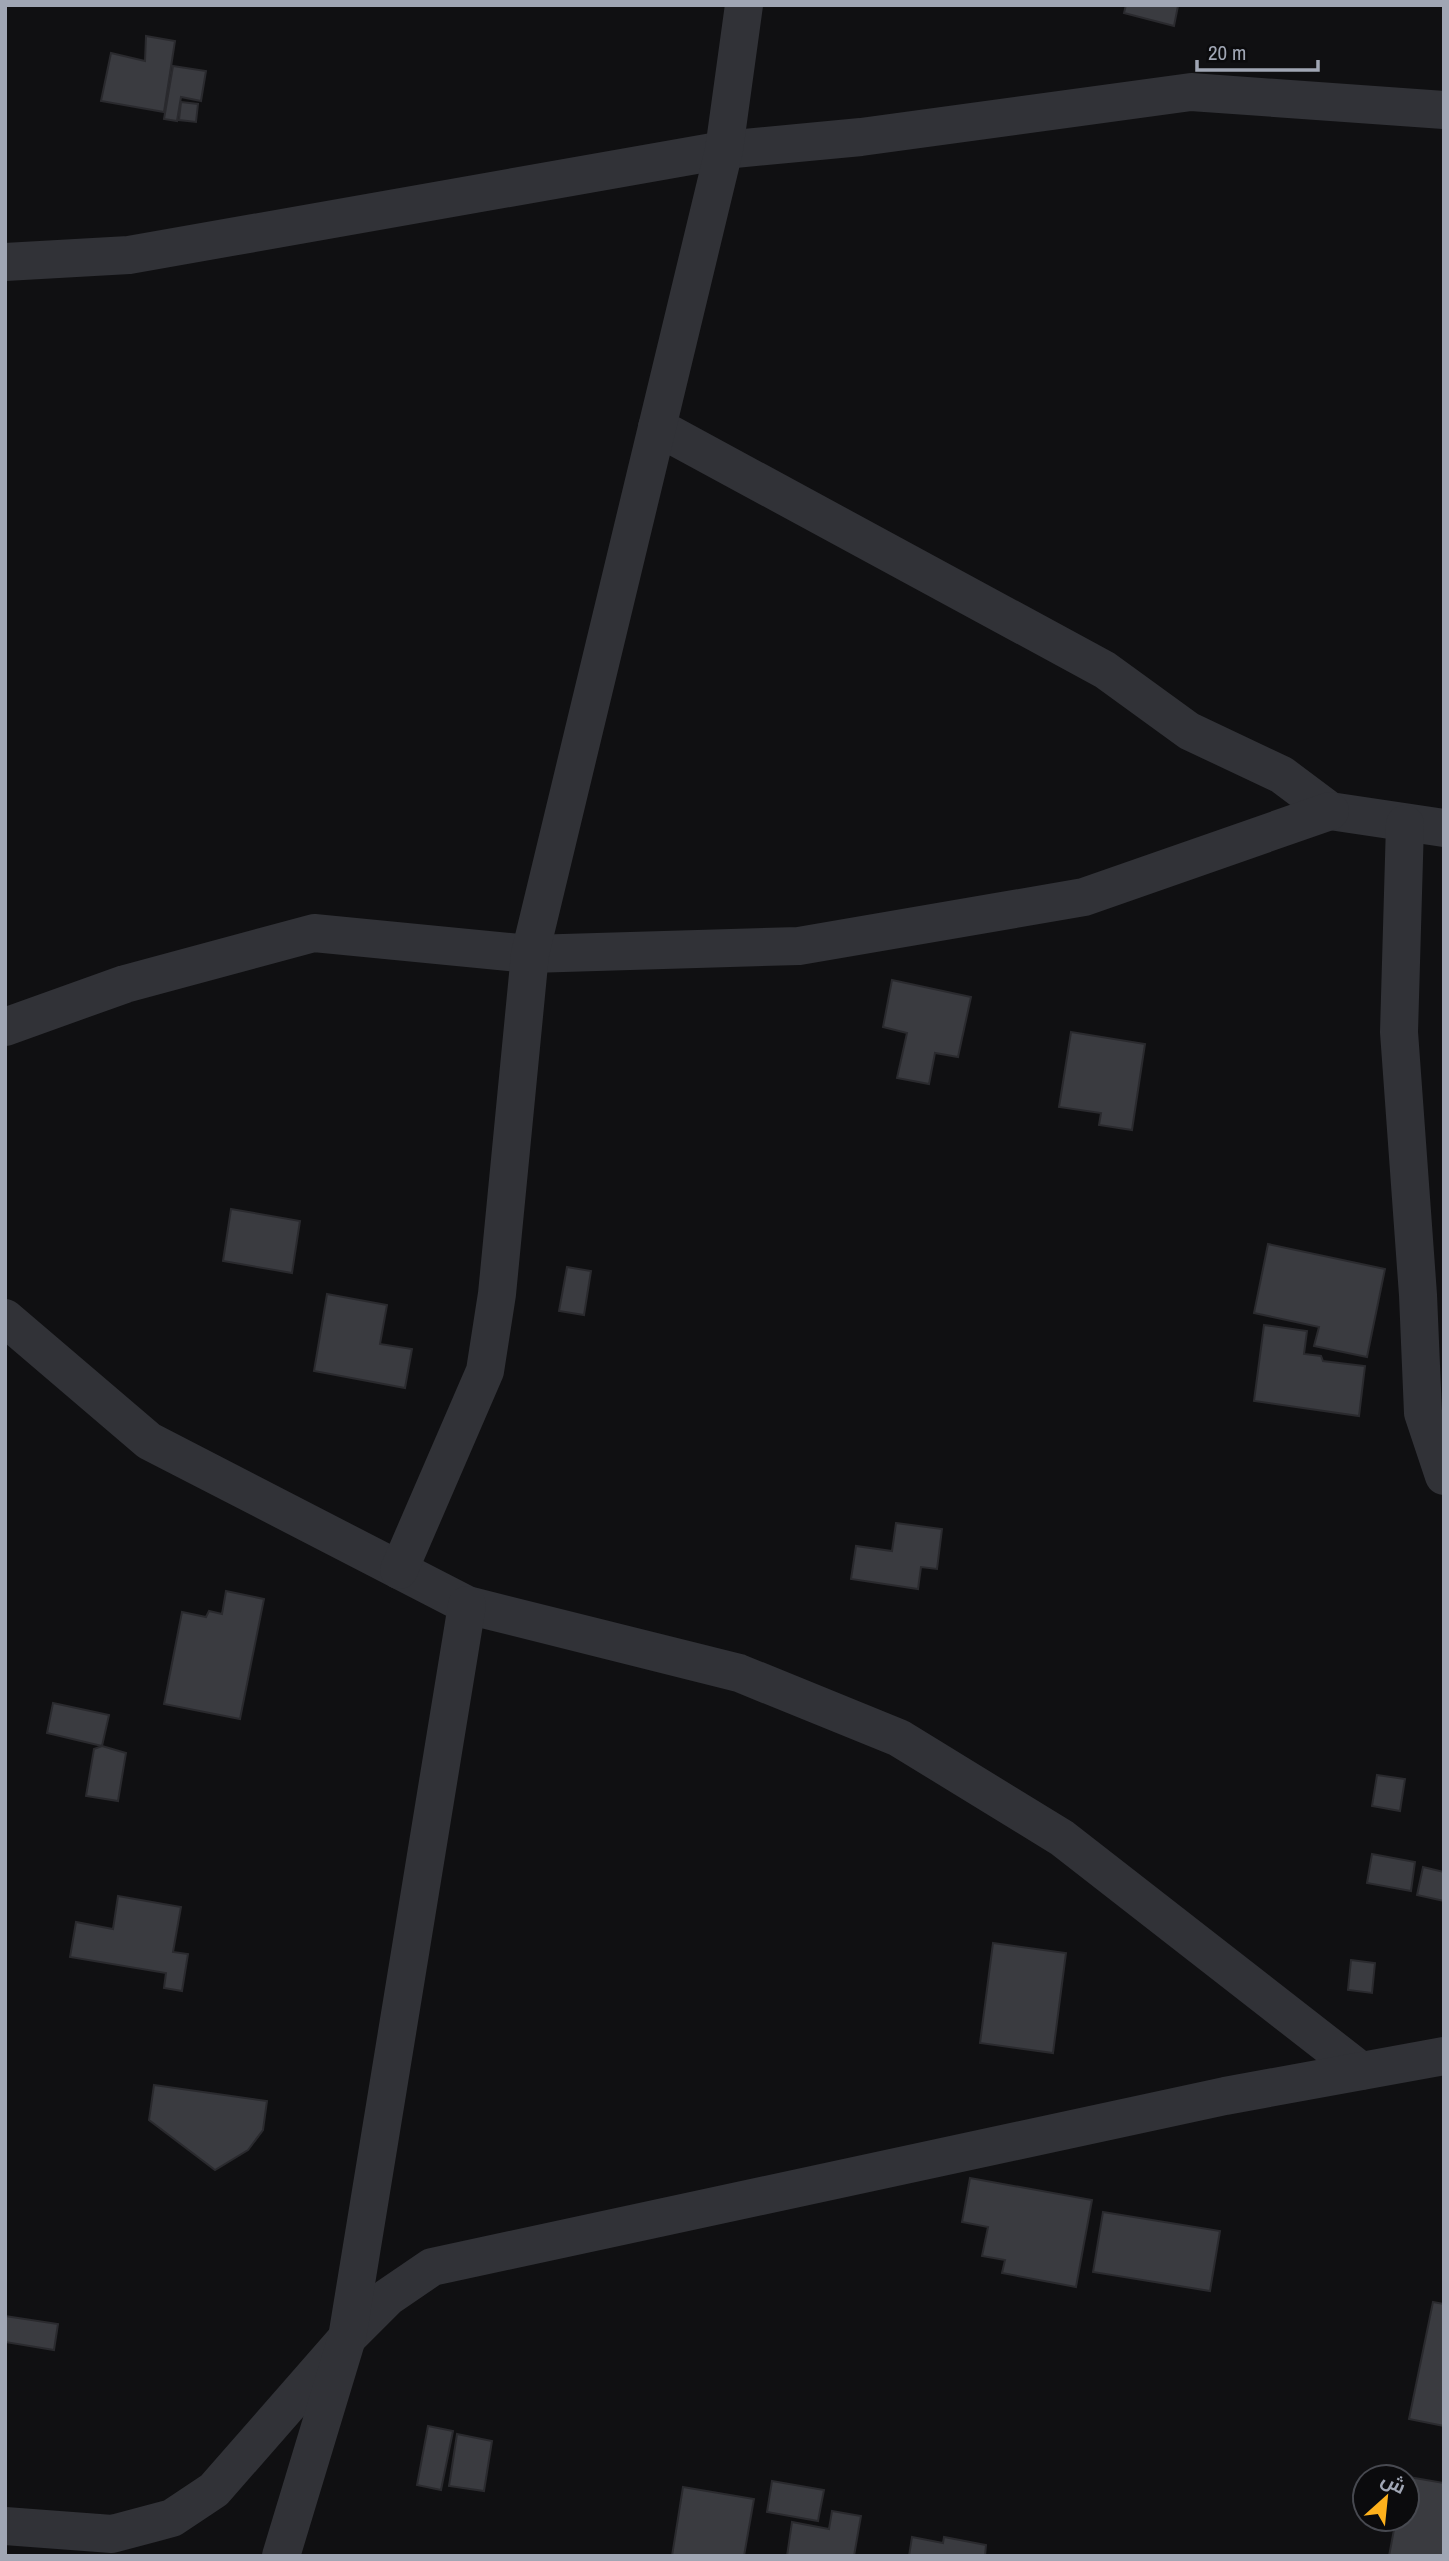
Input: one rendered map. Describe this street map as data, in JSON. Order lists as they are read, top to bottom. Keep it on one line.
{"scale_bar":"20 m","north":"top right"}
